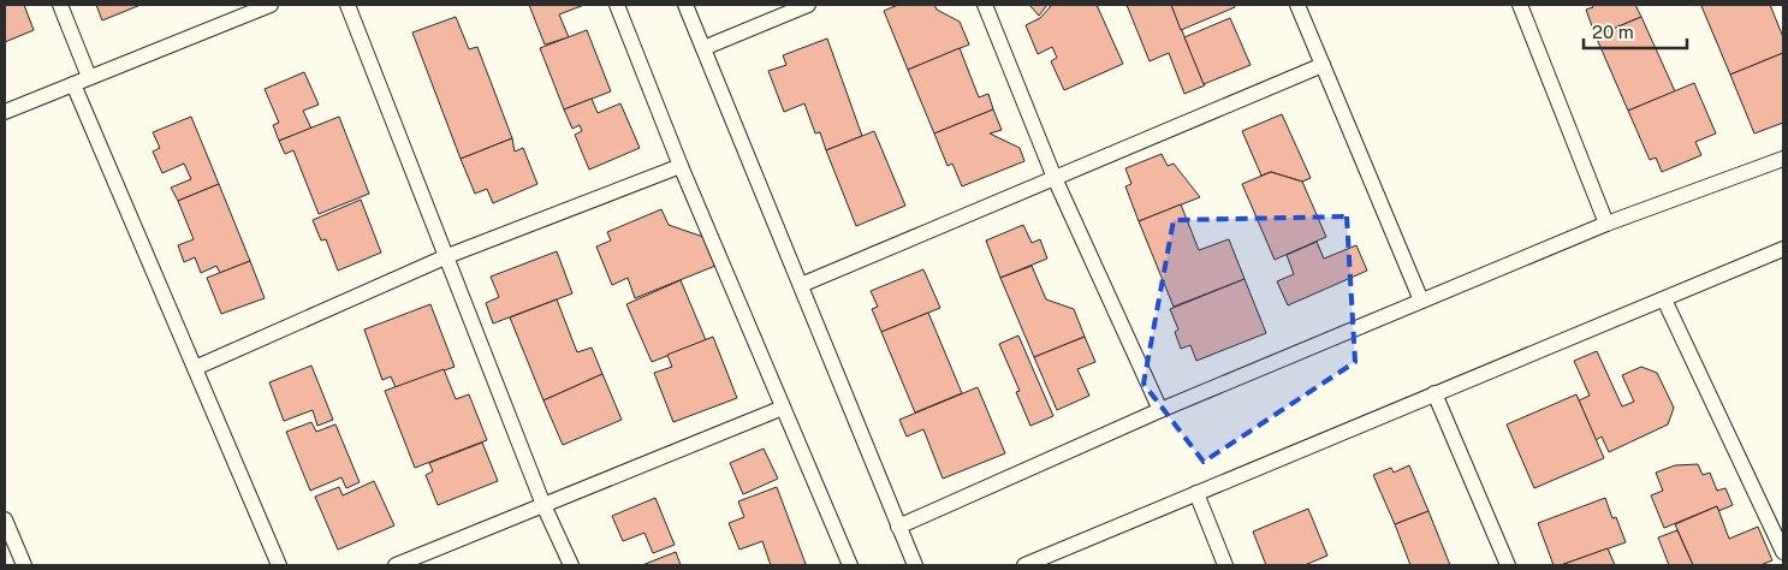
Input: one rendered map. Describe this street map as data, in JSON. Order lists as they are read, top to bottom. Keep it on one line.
{"scale_bar":"20 m"}
